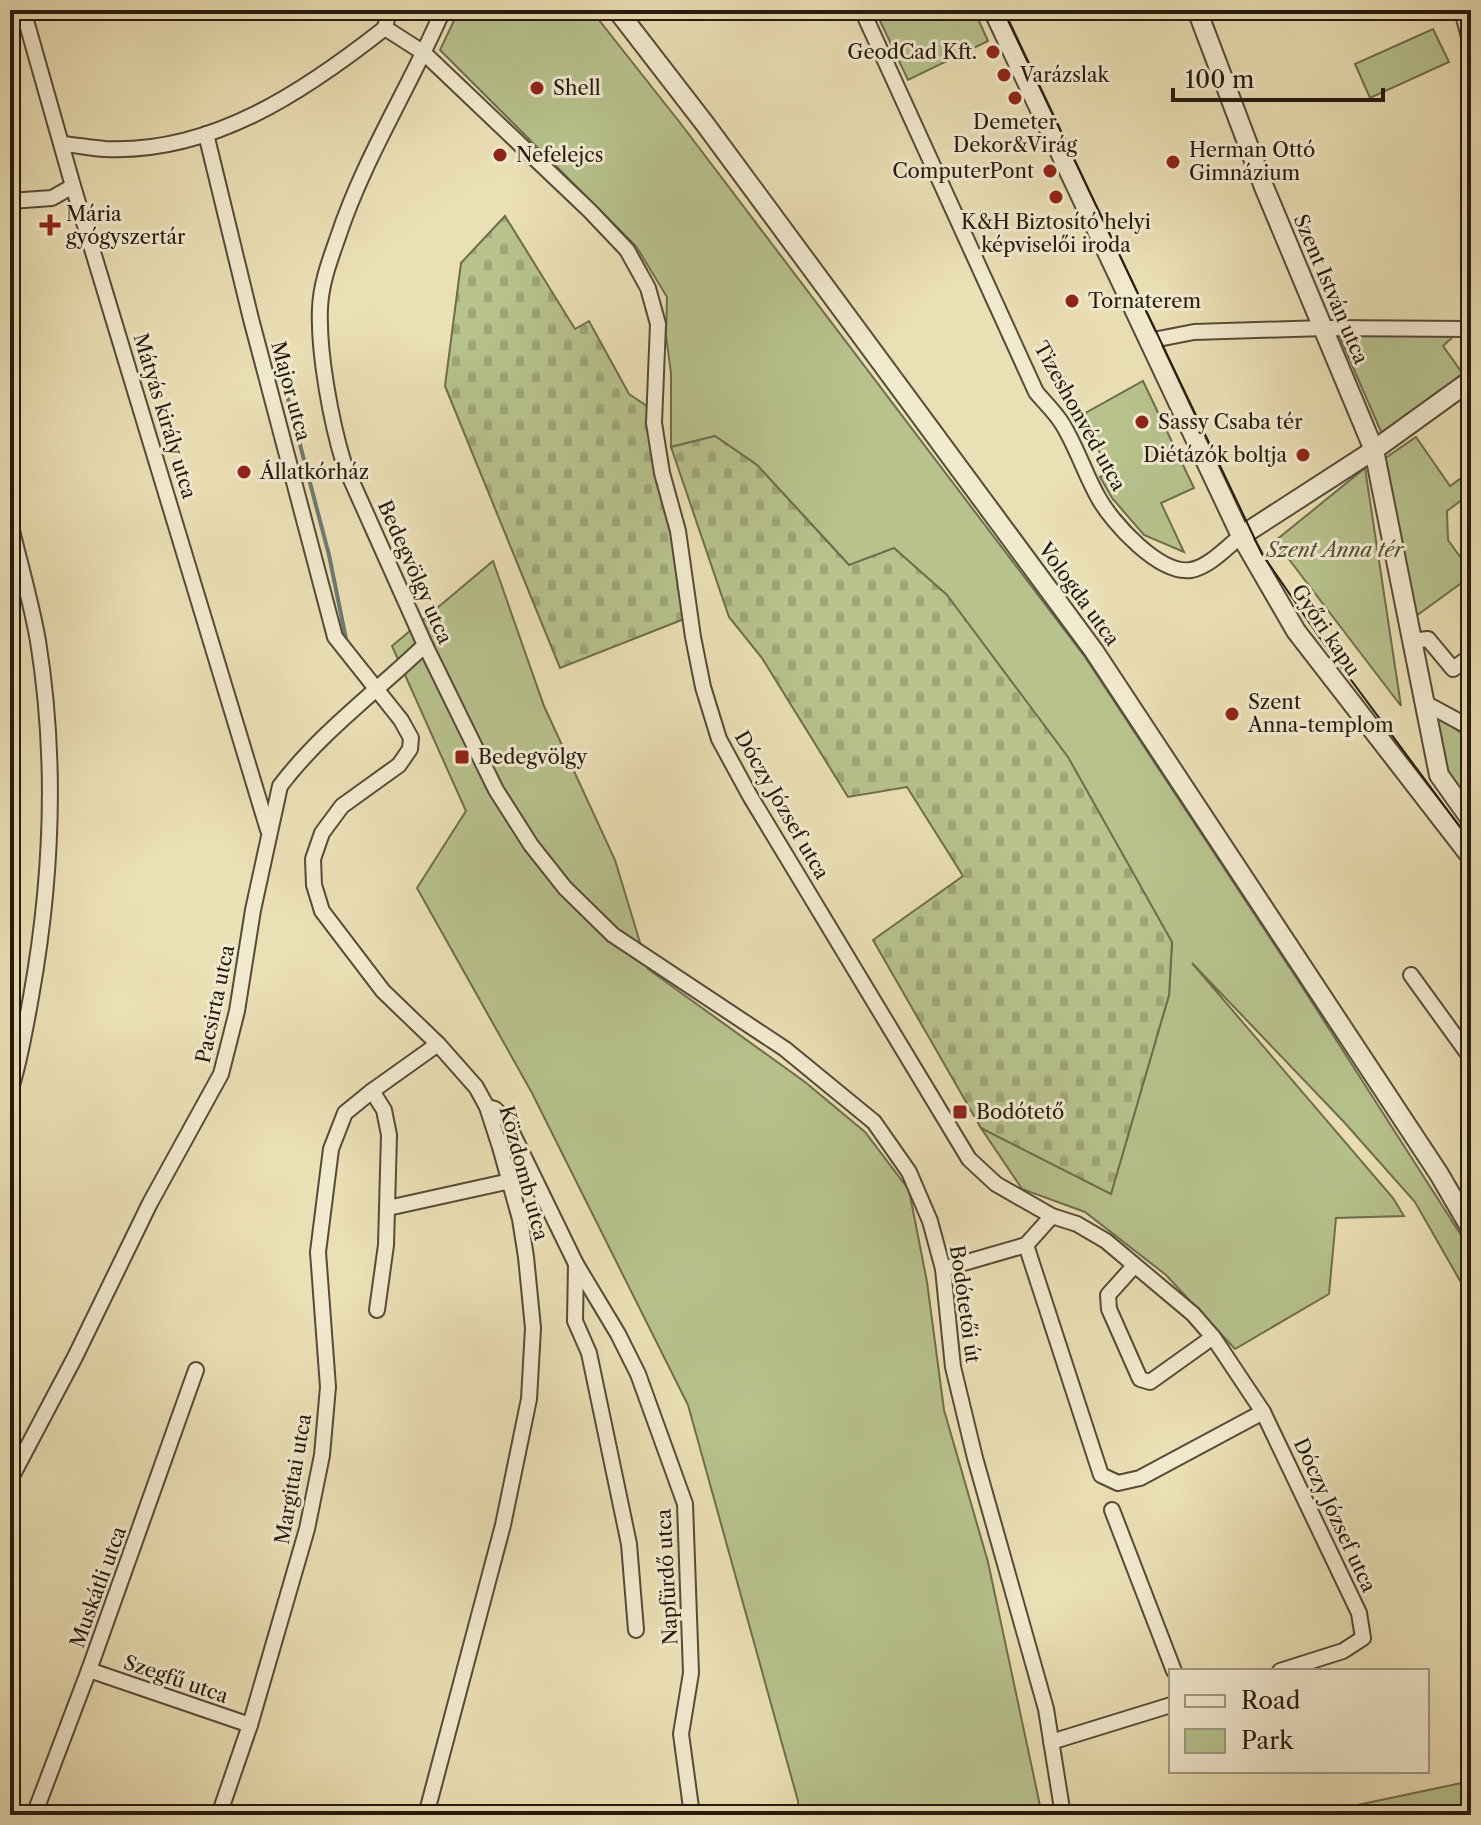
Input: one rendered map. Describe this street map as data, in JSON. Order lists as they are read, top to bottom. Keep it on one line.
{"streets":{"street":["Szent István utca","Major utca","Mátyás király utca","Tizeshonvéd utca","Bedegvölgy utca","Vologda utca","Győri kapu","Dóczy József utca","Pacsirta utca","Közdomb utca","Bodótetői út","Margittai utca","Napfürdő utca","Muskátli utca","Szegfű utca"]},"crossings":[["Major utca","Pacsirta utca"],["Major utca","Közdomb utca"],["Mátyás király utca","Pacsirta utca"],["Tizeshonvéd utca","Győri kapu"],["Bedegvölgy utca","Dóczy József utca"],["Bedegvölgy utca","Pacsirta utca"],["Bedegvölgy utca","Bodótetői út"],["Pacsirta utca","Közdomb utca"],["Közdomb utca","Margittai utca"],["Közdomb utca","Napfürdő utca"],["Margittai utca","Szegfű utca"],["Muskátli utca","Szegfű utca"]],"parks":["Szent Anna tér"],"places":{"other":["GeodCad Kft.","Varázslak","Shell","Demeter Dekor&Virág","Nefelejcs","Herman Ottó Gimnázium","ComputerPont","K&H Biztosító helyi képviselői iroda","Tornaterem","Sassy Csaba tér","Diétázók boltja","Állatkórház","Szent Anna-templom"],"health":["Mária gyógyszertár"],"transit":["Bedegvölgy","Bodótető"]},"legend":["Road","Park"],"scale_bar":"100 m"}
